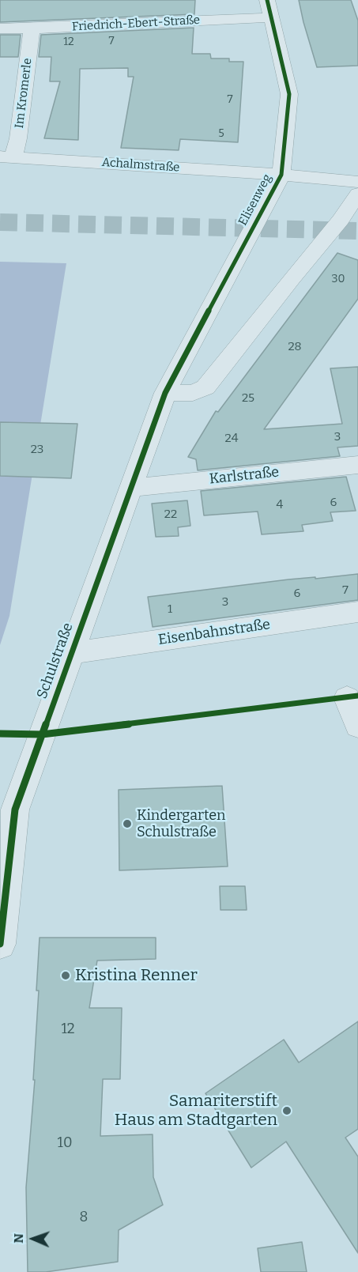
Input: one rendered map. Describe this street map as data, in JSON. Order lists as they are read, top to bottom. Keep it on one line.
{"streets":{"street":["Friedrich-Ebert-Straße","Im Kromerle","Achalmstraße","Elisenweg","Karlstraße","Eisenbahnstraße","Schulstraße"]},"crossings":[["Friedrich-Ebert-Straße","Im Kromerle"],["Friedrich-Ebert-Straße","Elisenweg"],["Im Kromerle","Achalmstraße"],["Achalmstraße","Elisenweg"],["Elisenweg","Schulstraße"],["Karlstraße","Schulstraße"],["Eisenbahnstraße","Schulstraße"]],"places":["Kindergarten Schulstraße","Kristina Renner","Samariterstift Haus am Stadtgarten"],"house_numbers":["7","12","7","5","30","28","25","3","24","23","6","4","22","7","6","3","1","12","10","8"],"north":"left"}
